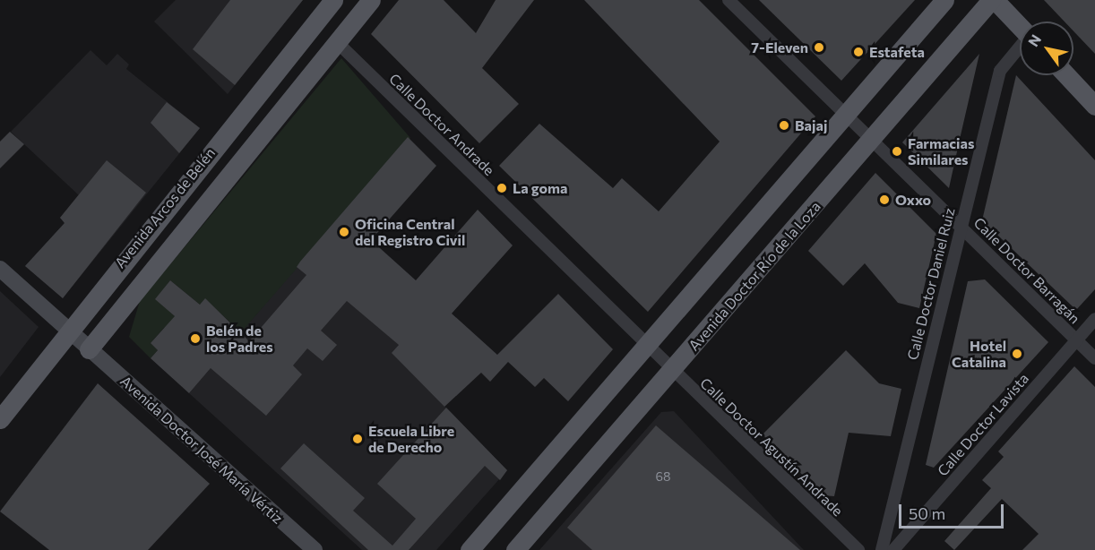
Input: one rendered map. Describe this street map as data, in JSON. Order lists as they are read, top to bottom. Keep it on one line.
{"streets":{"main road":["Avenida Arcos de Belén","Avenida Doctor Río de la Loza","Avenida Doctor José María Vértiz"],"street":["Calle Doctor Andrade","Calle Doctor Barragán","Calle Doctor Daniel Ruiz","Calle Doctor Lavista","Calle Doctor Agustín Andrade"]},"crossings":[["Calle Doctor Andrade","Avenida Arcos de Belén"],["Calle Doctor Andrade","Calle Doctor Agustín Andrade"],["Avenida Arcos de Belén","Avenida Doctor José María Vértiz"],["Calle Doctor Barragán","Avenida Doctor Río de la Loza"],["Calle Doctor Barragán","Calle Doctor Daniel Ruiz"],["Calle Doctor Barragán","Calle Doctor Lavista"],["Avenida Doctor Río de la Loza","Calle Doctor Agustín Andrade"]],"places":["7-Eleven","Estafeta","Bajaj","Farmacias Similares","La goma","Oxxo","Oficina Central del Registro Civil","Belén de los Padres","Hotel Catalina","Escuela Libre de Derecho"],"house_numbers":["68"],"scale_bar":"50 m","north":"top left"}
